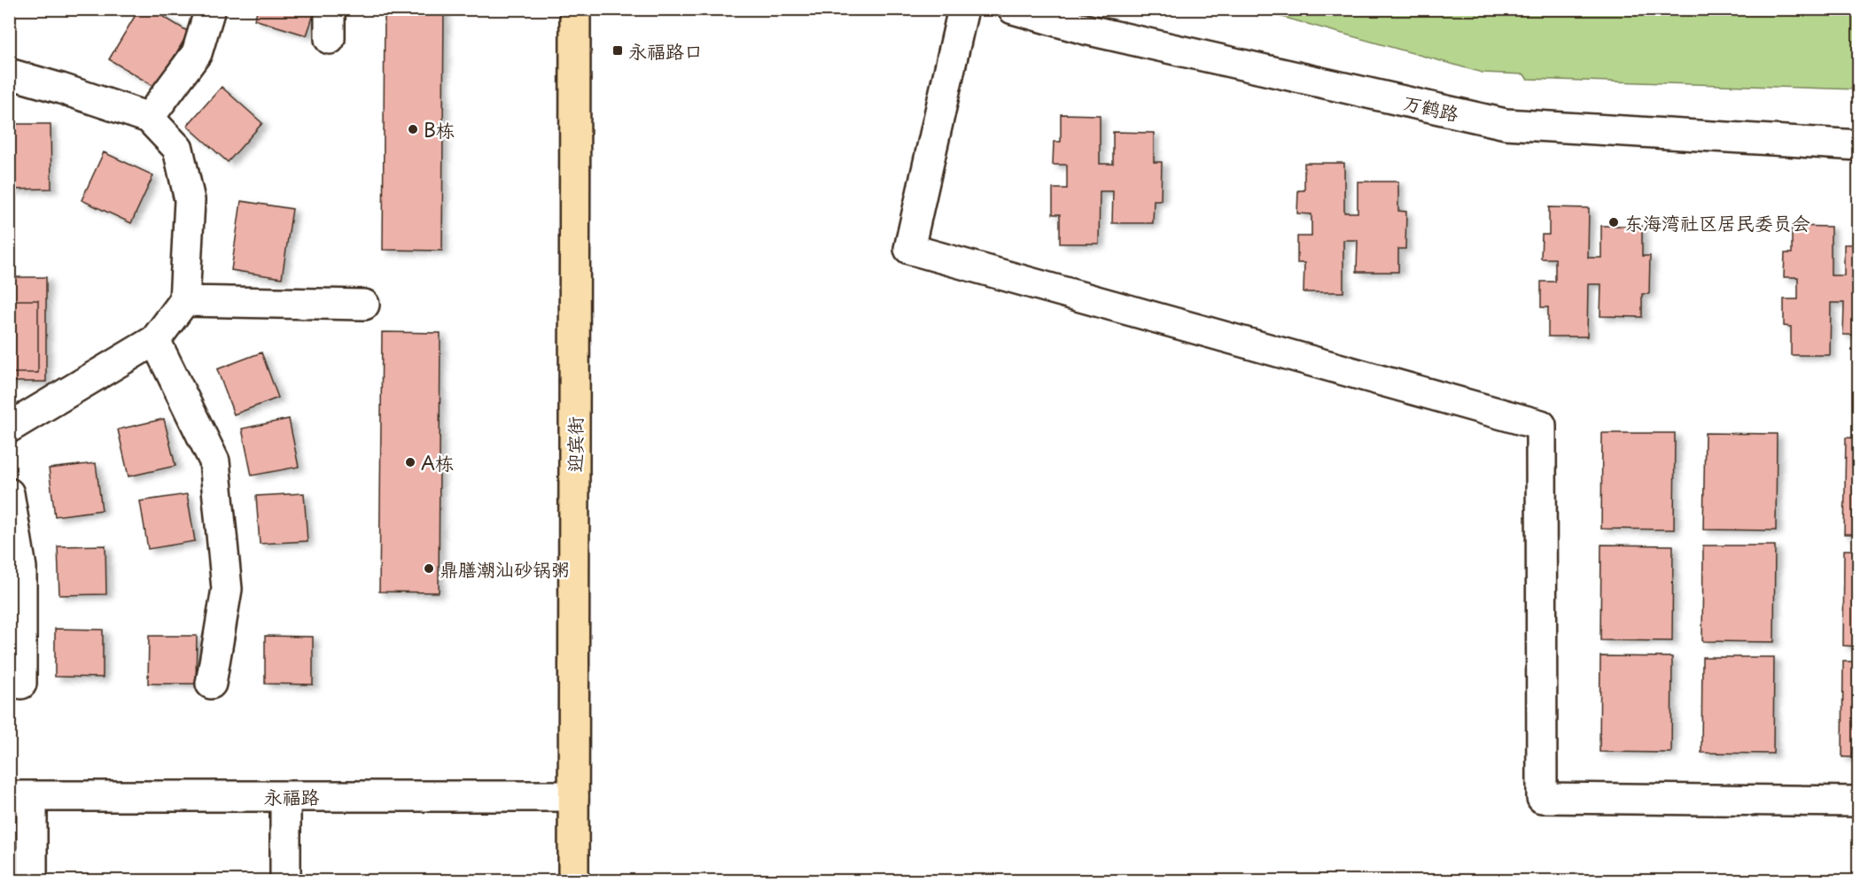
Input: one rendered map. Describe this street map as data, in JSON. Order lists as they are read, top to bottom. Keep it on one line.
{"streets":{"main road":["迎宾街"],"street":["万鹤路","永福路"]},"crossings":[["迎宾街","永福路"]],"places":{"transit":["永福路口"],"other":["B栋","东海湾社区居民委员会","A栋","鼎膳潮汕砂锅粥"]}}
